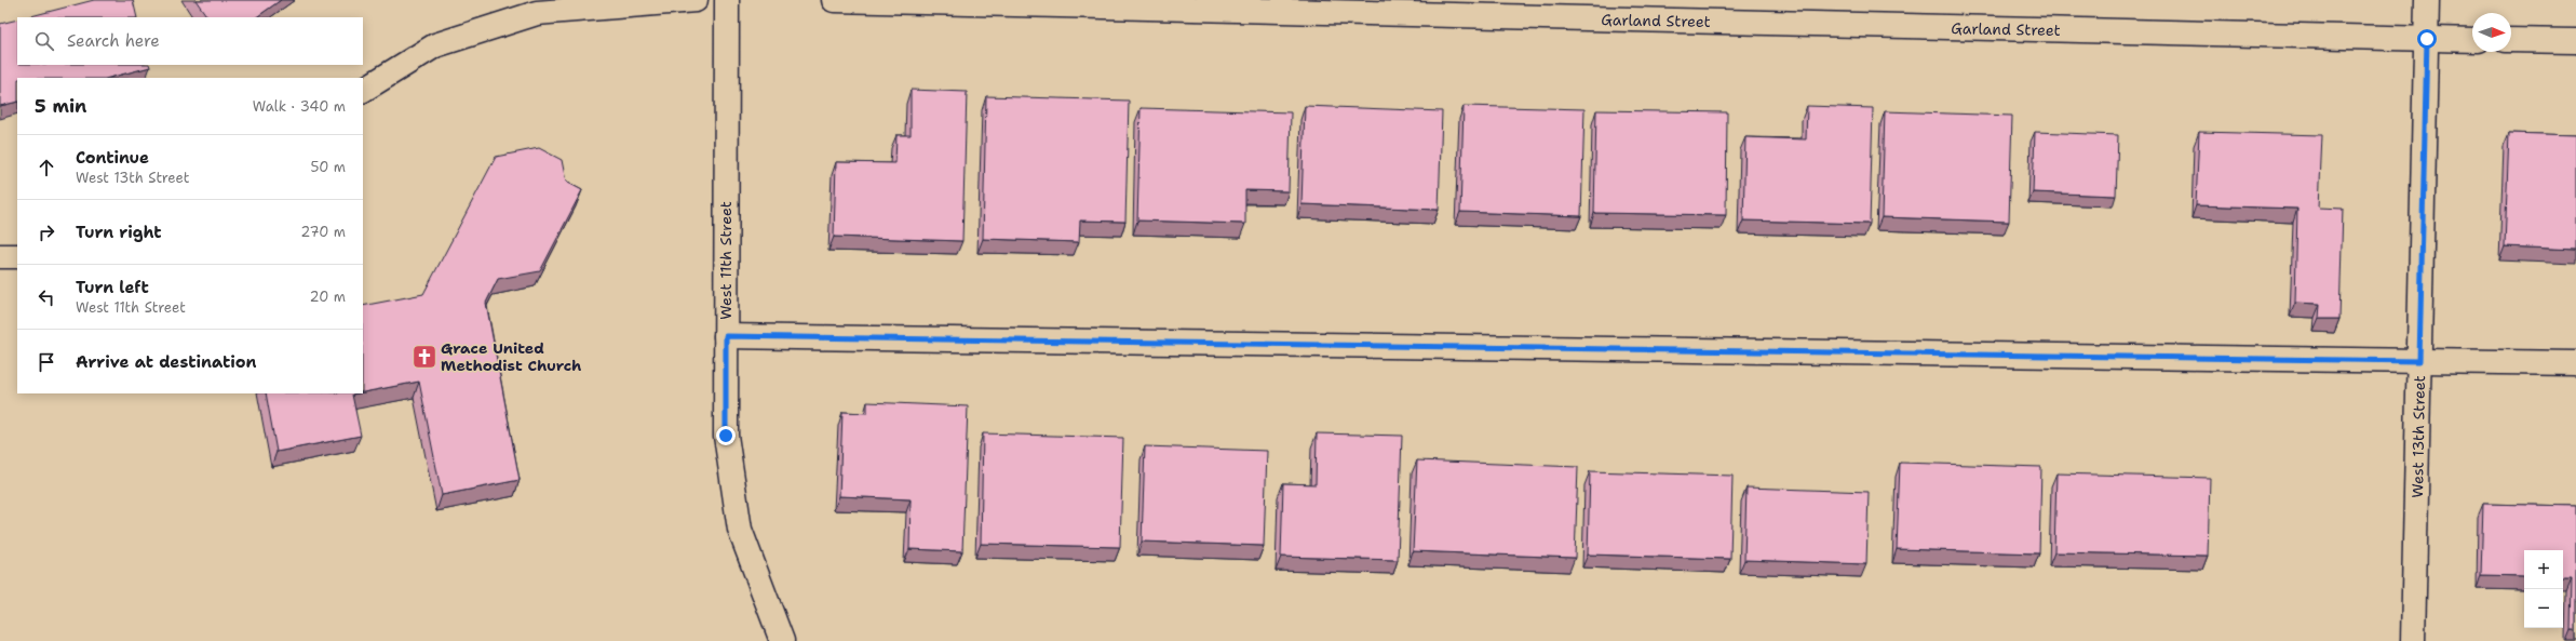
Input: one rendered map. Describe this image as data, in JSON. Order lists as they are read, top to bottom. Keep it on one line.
{"streets":{"street":["Garland Street","West 11th Street","West 13th Street"]},"crossings":[["Garland Street","West 13th Street"]],"places":{"church":["Grace United Methodist Church"]},"north":"right","page":{"search":"Search here","heading":["5 min","Walk · 340 m"],"list":[["Continue","West 13th Street","50 m"],["Turn right","270 m"],["Turn left","West 11th Street","20 m"],"Arrive at destination"],"map_buttons":["+","−"]}}
